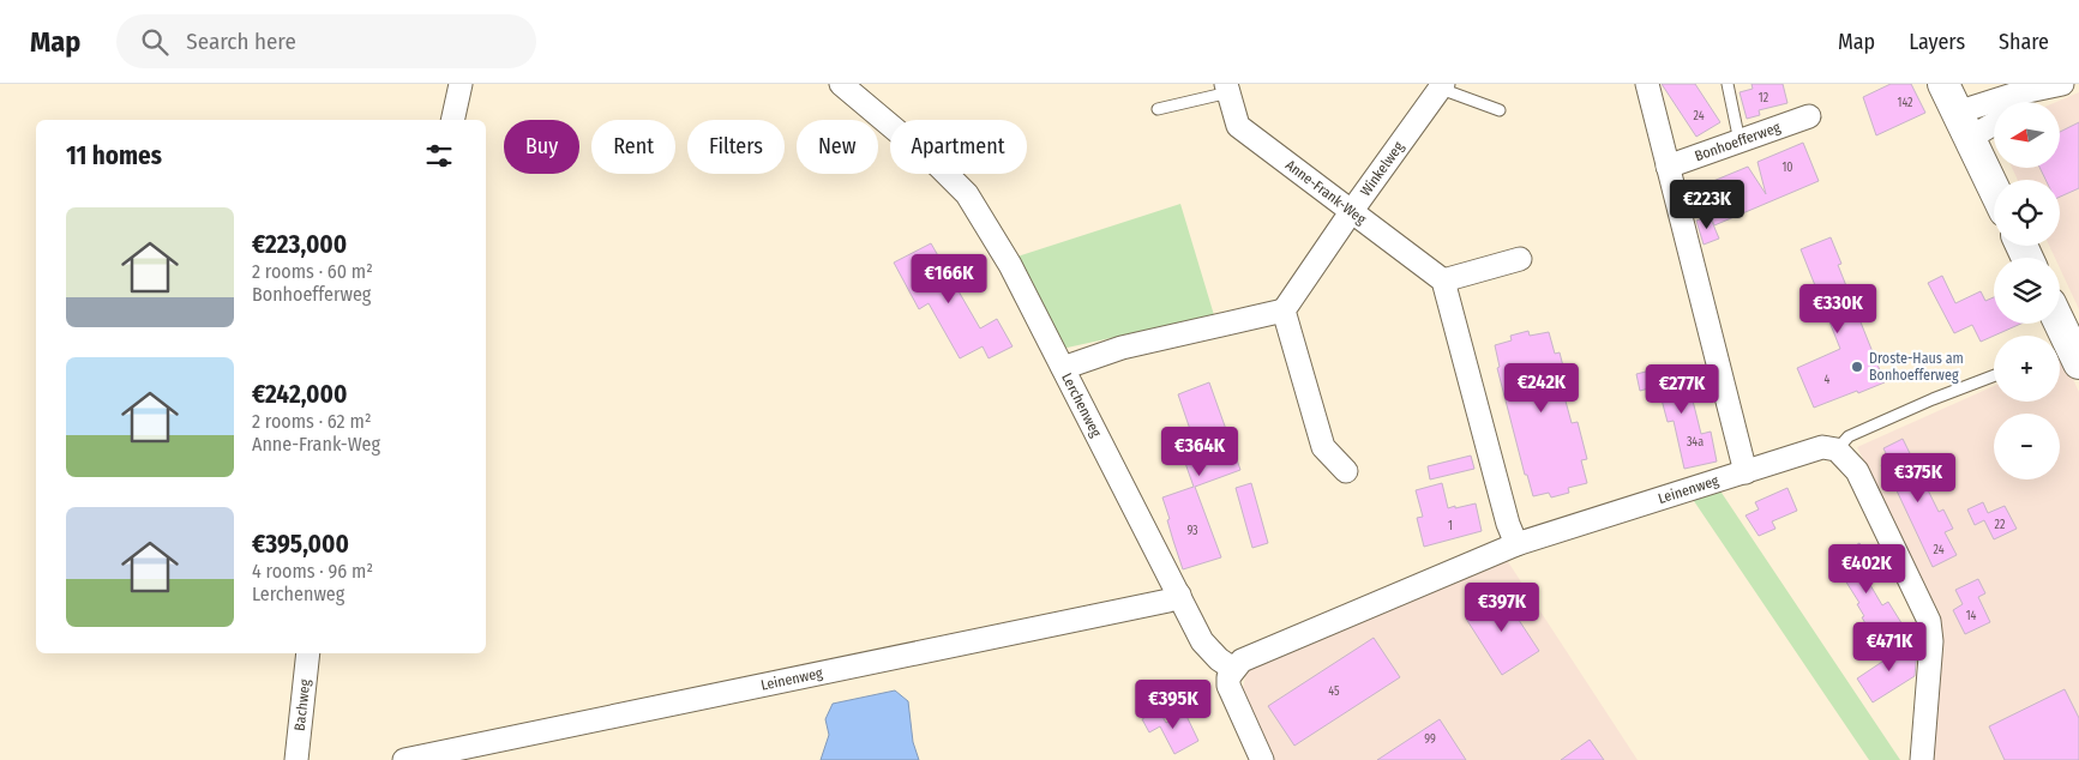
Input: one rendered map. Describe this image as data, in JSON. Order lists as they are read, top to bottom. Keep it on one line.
{"streets":{"street":["Bonhoefferweg","Winkelweg","Anne-Frank-Weg","Lerchenweg","Leinenweg","Bachweg"]},"crossings":[["Winkelweg","Anne-Frank-Weg"],["Lerchenweg","Leinenweg"]],"places":["Droste-Haus am Bonhoefferweg"],"house_numbers":["12","142","24","10","4","34a","22","1","93","24","14","45","99"],"north":"left","page":{"header":"Map","search":"Search here","nav":["Map","Layers","Share"],"map_buttons":["+","−"],"chip":["Buy","Rent","Filters","New","Apartment"],"heading":"11 homes","price":["€223K","€166K","€330K","€242K","€277K","€364K","€375K","€402K","€397K","€471K","€395K"],"list":[{"name":"€223,000","note":"2 rooms · 60 m² · Bonhoefferweg"},{"name":"€242,000","note":"2 rooms · 62 m² · Anne-Frank-Weg"},{"name":"€395,000","note":"4 rooms · 96 m² · Lerchenweg"}]}}
